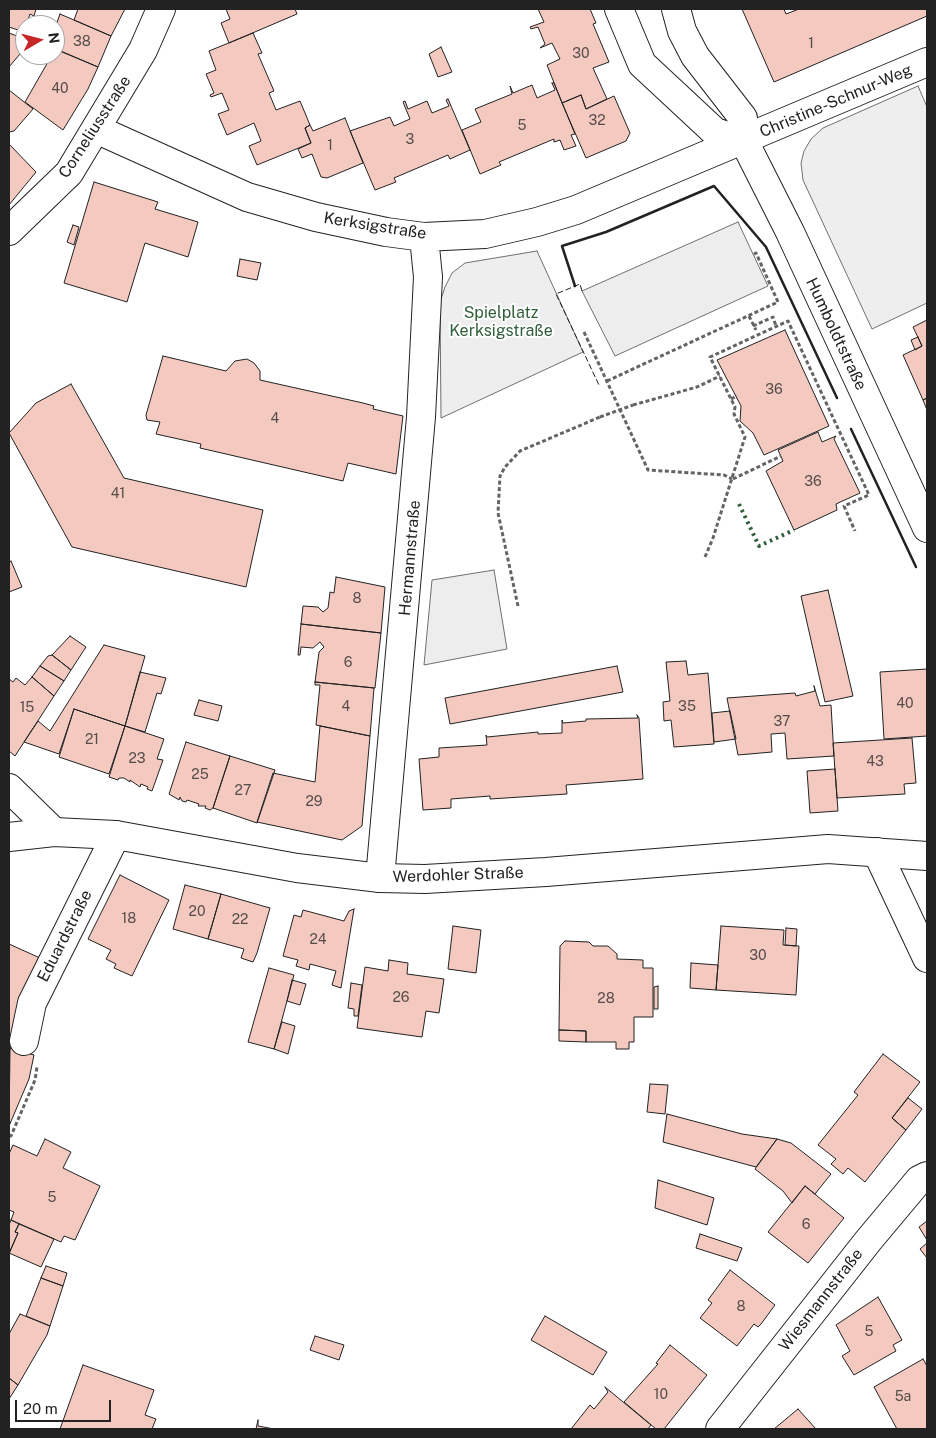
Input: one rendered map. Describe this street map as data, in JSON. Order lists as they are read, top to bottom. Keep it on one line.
{"streets":{"street":["Christine-Schnur-Weg","Corneliusstraße","Kerksigstraße","Humboldtstraße","Hermannstraße","Werdohler Straße","Eduardstraße","Wiesmannstraße"]},"crossings":[["Christine-Schnur-Weg","Kerksigstraße"],["Christine-Schnur-Weg","Humboldtstraße"],["Corneliusstraße","Kerksigstraße"],["Kerksigstraße","Humboldtstraße"],["Kerksigstraße","Hermannstraße"],["Hermannstraße","Werdohler Straße"],["Werdohler Straße","Eduardstraße"]],"parks":["Spielplatz Kerksigstraße"],"house_numbers":["38","1","30","40","32","5","3","1","36","4","36","41","8","6","40","4","35","15","37","21","23","43","25","27","29","20","18","22","24","30","26","28","5","6","8","5","10","5a"],"scale_bar":"20 m","north":"right"}
